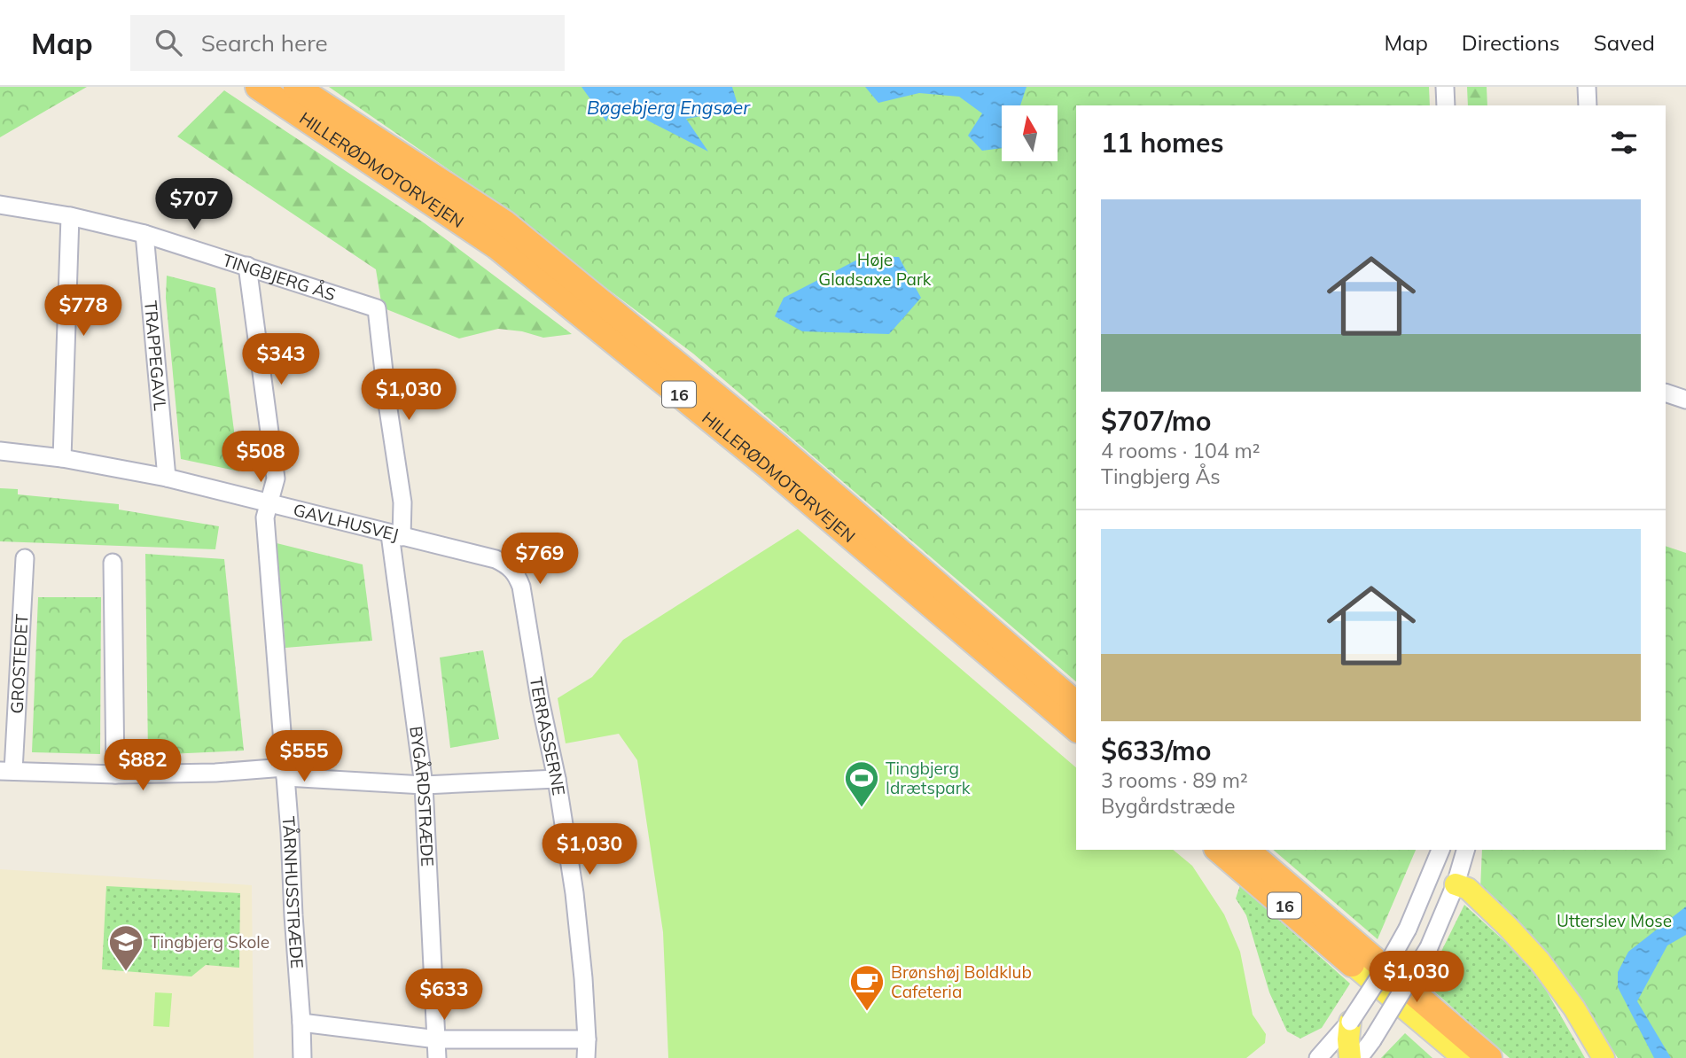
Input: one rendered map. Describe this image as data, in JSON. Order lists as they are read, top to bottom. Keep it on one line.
{"streets":{"highway":["HILLERØDMOTORVEJEN","16"],"street":["TINGBJERG ÅS","TRAPPEGAVL","GAVLHUSVEJ","GROSTEDET","TERRASSERNE","BYGÅRDSTRÆDE","TÅRNHUSSTRÆDE"]},"crossings":[["TINGBJERG ÅS","TRAPPEGAVL"],["TINGBJERG ÅS","BYGÅRDSTRÆDE"],["TINGBJERG ÅS","TÅRNHUSSTRÆDE"],["TRAPPEGAVL","GAVLHUSVEJ"],["GAVLHUSVEJ","TERRASSERNE"],["GAVLHUSVEJ","BYGÅRDSTRÆDE"],["GAVLHUSVEJ","TÅRNHUSSTRÆDE"]],"water":["Bøgebjerg Engsøer"],"parks":["Høje Gladsaxe Park","Utterslev Mose"],"places":{"sports":["Tingbjerg Idrætspark"],"school or university":["Tingbjerg Skole"],"cafe":["Brønshøj Boldklub Cafeteria"]},"north":"top","page":{"header":"Map","search":"Search here","nav":["Map","Directions","Saved"],"heading":"11 homes","price":["$707","$778","$343","$1,030","$508","$769","$555","$882","$1,030","$1,030","$633"],"list":[{"name":"$707/mo","note":"4 rooms · 104 m² · Tingbjerg Ås"},{"name":"$633/mo","note":"3 rooms · 89 m² · Bygårdstræde"}]}}
